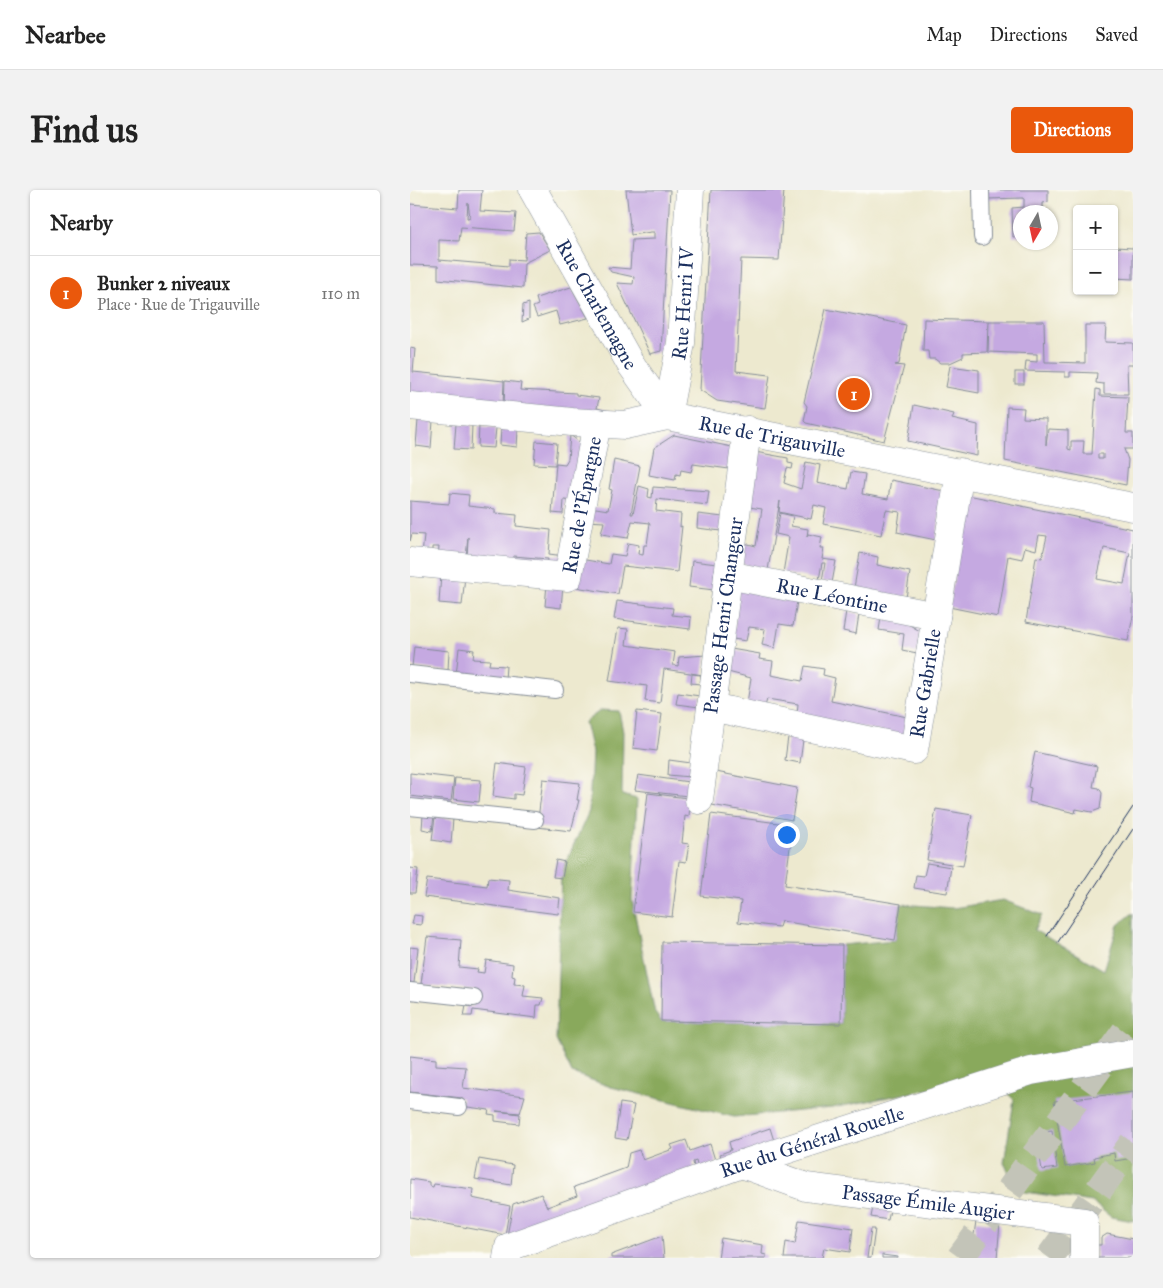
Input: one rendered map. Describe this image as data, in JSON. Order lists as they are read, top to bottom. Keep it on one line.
{"streets":{"street":["Rue Henri IV","Rue Charlemagne","Rue de Trigauville","Rue de l'Épargne","Rue Léontine","Passage Henri Changeur","Rue Gabrielle","Rue du Général Rouelle","Passage Émile Augier"]},"crossings":[["Rue Henri IV","Rue Charlemagne"],["Rue Henri IV","Rue de Trigauville"],["Rue Charlemagne","Rue de Trigauville"],["Rue de Trigauville","Rue de l'Épargne"],["Rue de Trigauville","Passage Henri Changeur"],["Rue de Trigauville","Rue Gabrielle"],["Rue Léontine","Passage Henri Changeur"],["Rue Léontine","Rue Gabrielle"],["Passage Henri Changeur","Rue Gabrielle"],["Rue du Général Rouelle","Passage Émile Augier"]],"north":"bottom","page":{"header":"Nearbee","nav":["Map","Directions","Saved"],"buttons":"Directions","title":"Find us","heading":"Nearby","map_buttons":["+","−"],"list":[{"mark":"1","name":"Bunker 2 niveaux","note":"Place · Rue de Trigauville","value":"110 m"}],"pins":"1"}}
